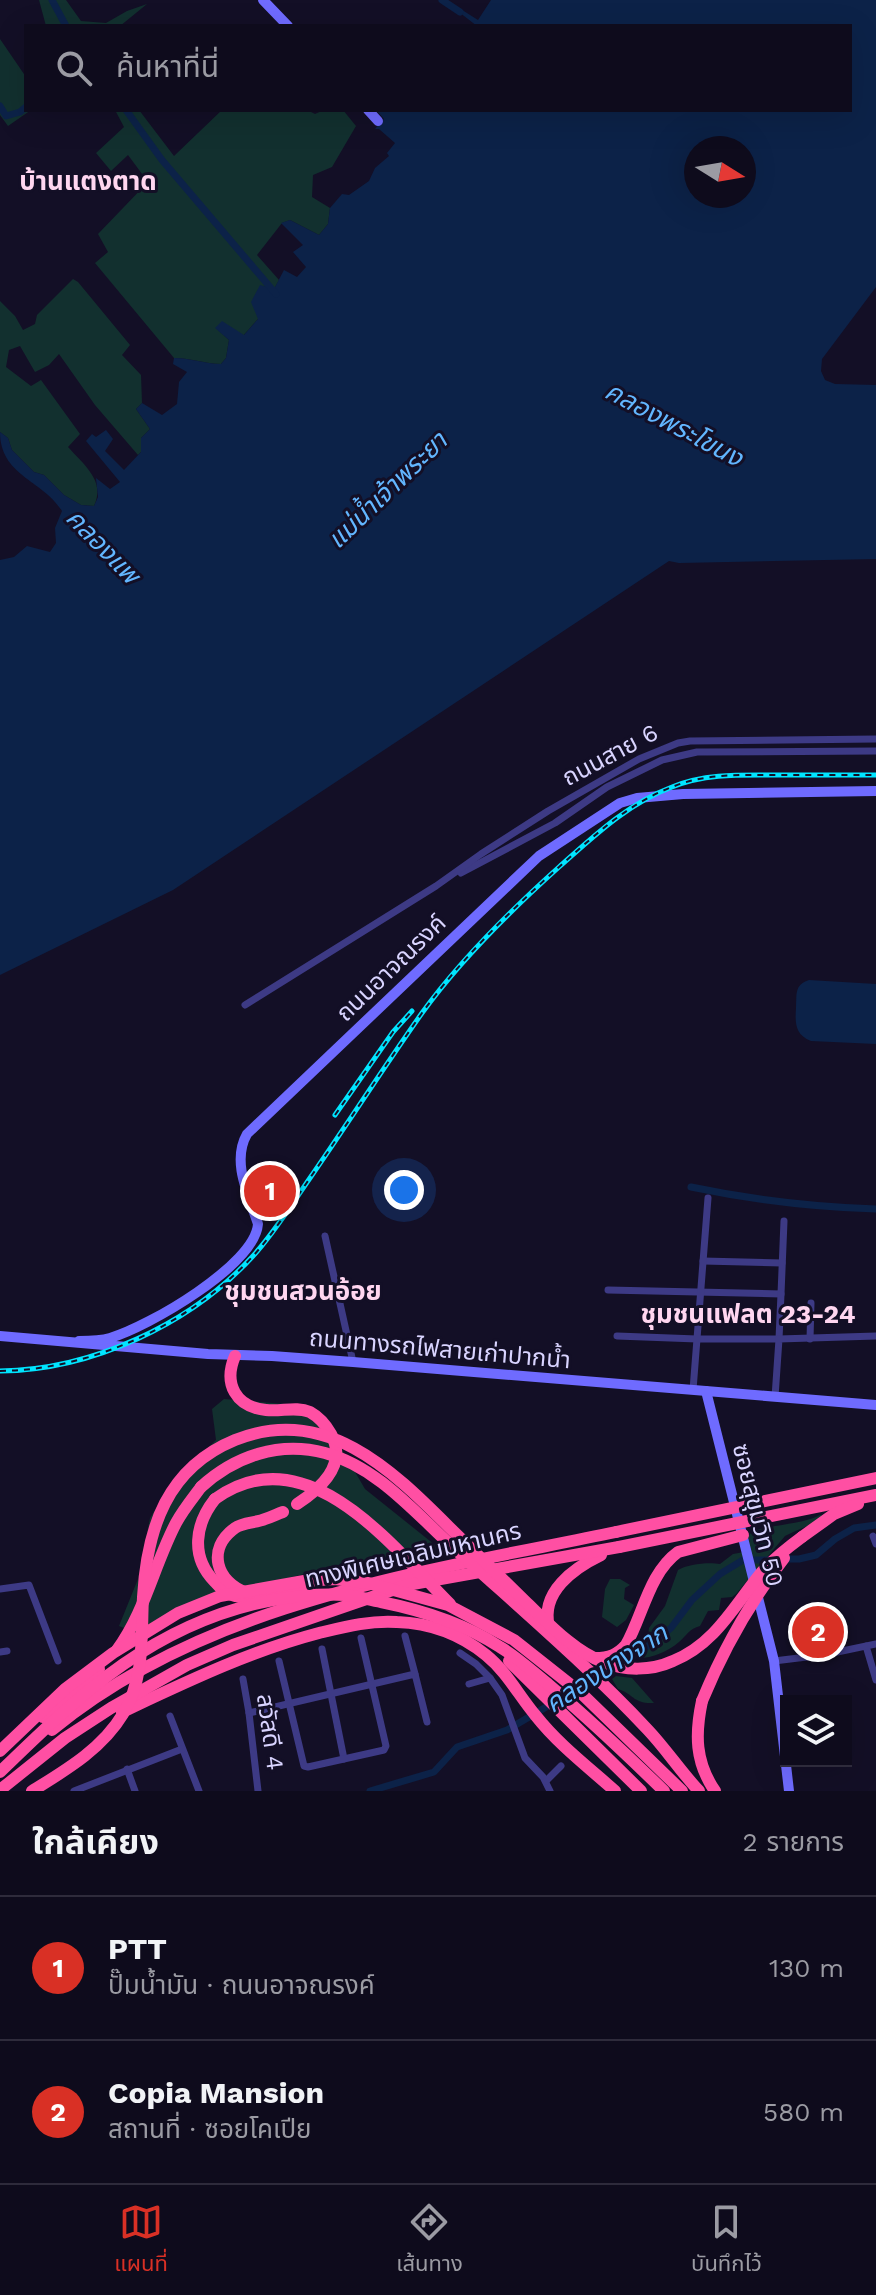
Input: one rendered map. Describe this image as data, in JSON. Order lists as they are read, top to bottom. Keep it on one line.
{"streets":{"highway":["ทางพิเศษเฉลิมมหานคร"],"street":["ถนนสาย 6","ถนนอาจณรงค์","ถนนทางรถไฟสายเก่าปากน้ำ","ซอยสุขุมวิท 50","สวัสดี 4"]},"crossings":[["ถนนอาจณรงค์","ถนนทางรถไฟสายเก่าปากน้ำ"],["ถนนทางรถไฟสายเก่าปากน้ำ","ซอยสุขุมวิท 50"]],"districts":["บ้านแตงตาด","ชุมชนสวนอ้อย","ชุมชนแฟลต 23-24"],"water":["คลองพระโขนง","แม่น้ำเจ้าพระยา","คลองแพ","คลองบางจาก"],"north":"right","page":{"search":"ค้นหาที่นี่","pins":["1","2"],"heading":["ใกล้เคียง","2 รายการ"],"list":[{"mark":"1","name":"PTT","note":"ปั๊มน้ำมัน · ถนนอาจณรงค์","value":"130 m"},{"mark":"2","name":"Copia Mansion","note":"สถานที่ · ซอยโคเปีย","value":"580 m"}],"nav":["แผนที่","เส้นทาง","บันทึกไว้"]}}
